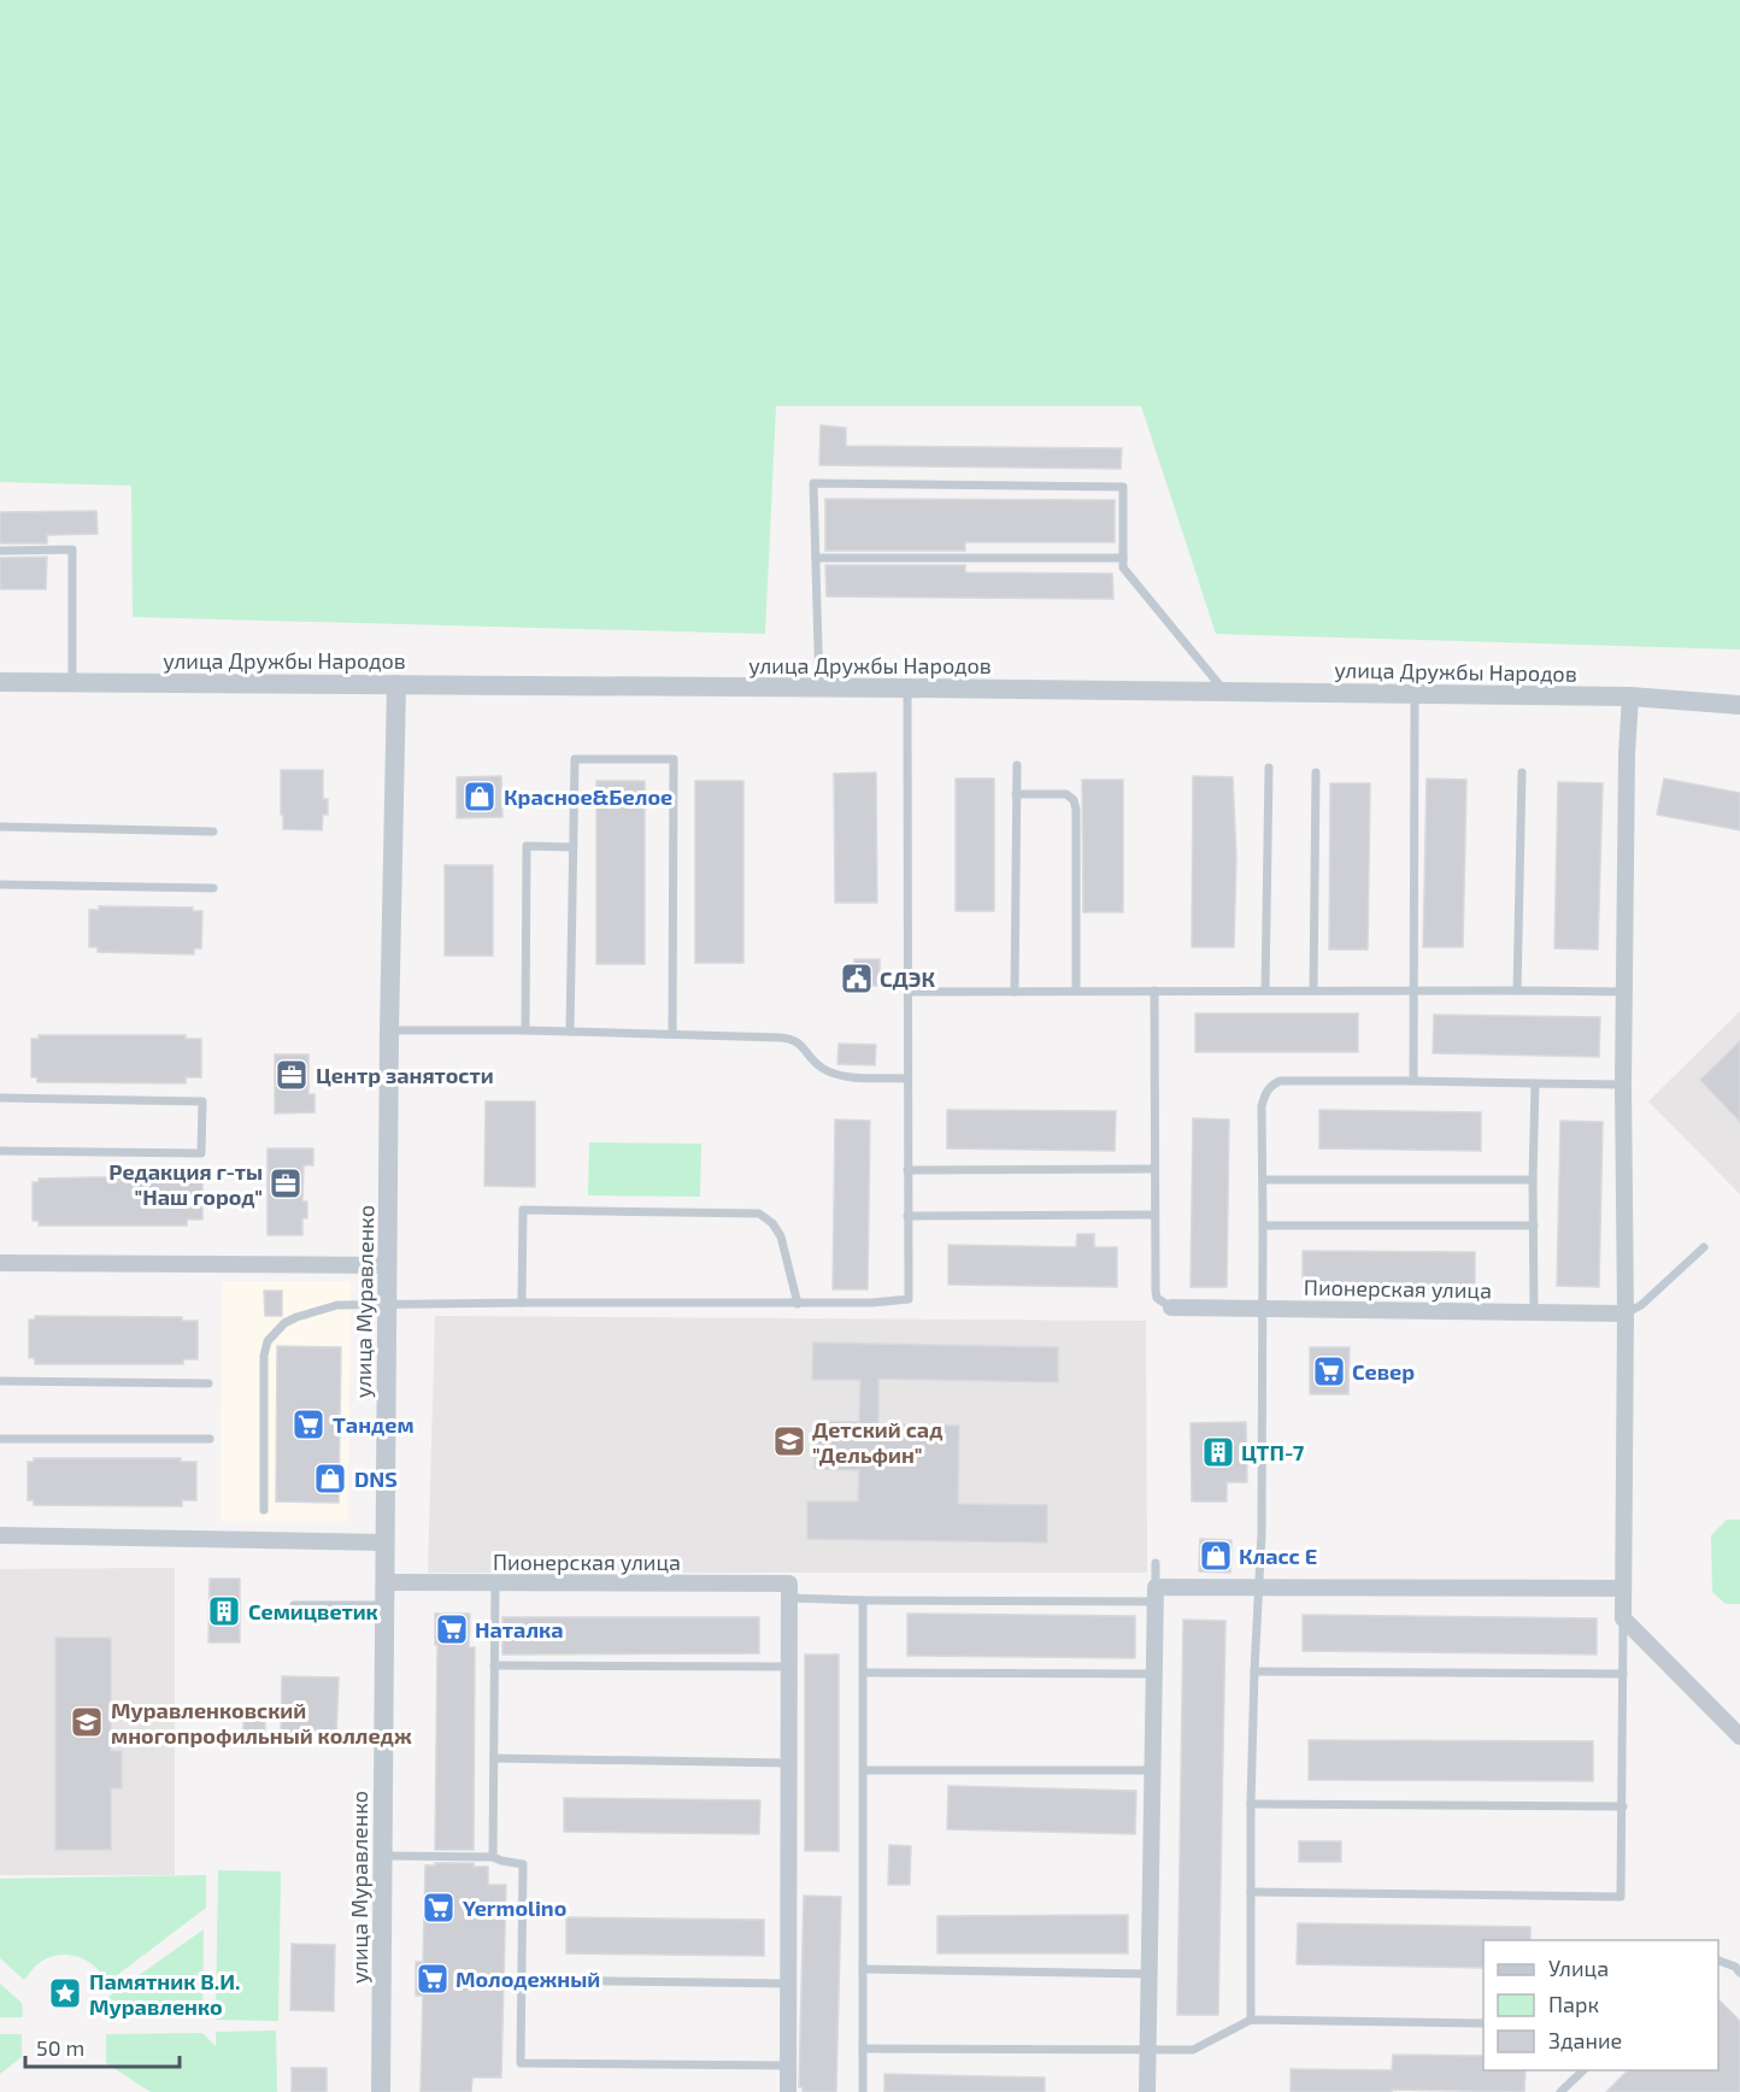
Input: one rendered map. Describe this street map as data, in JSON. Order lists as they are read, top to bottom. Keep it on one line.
{"streets":{"street":["улица Дружбы Народов","Пионерская улица","улица Муравленко"]},"crossings":[["улица Дружбы Народов","улица Муравленко"],["Пионерская улица","улица Муравленко"]],"places":{"shop":["Красное&Белое","DNS","Класс Е"],"public building":["СДЭК"],"office":["Центр занятости","Редакция г-ты \"Наш город\""],"supermarket":["Север","Тандем","Наталка","Yermolino","Молодежный"],"school or university":["Детский сад \"Дельфин\"","Муравленковский многопрофильный колледж"],"building":["ЦТП-7","Семицветик"],"place":["Памятник В.И. Муравленко"]},"legend":["Улица","Парк","Здание"],"scale_bar":"50 m"}
